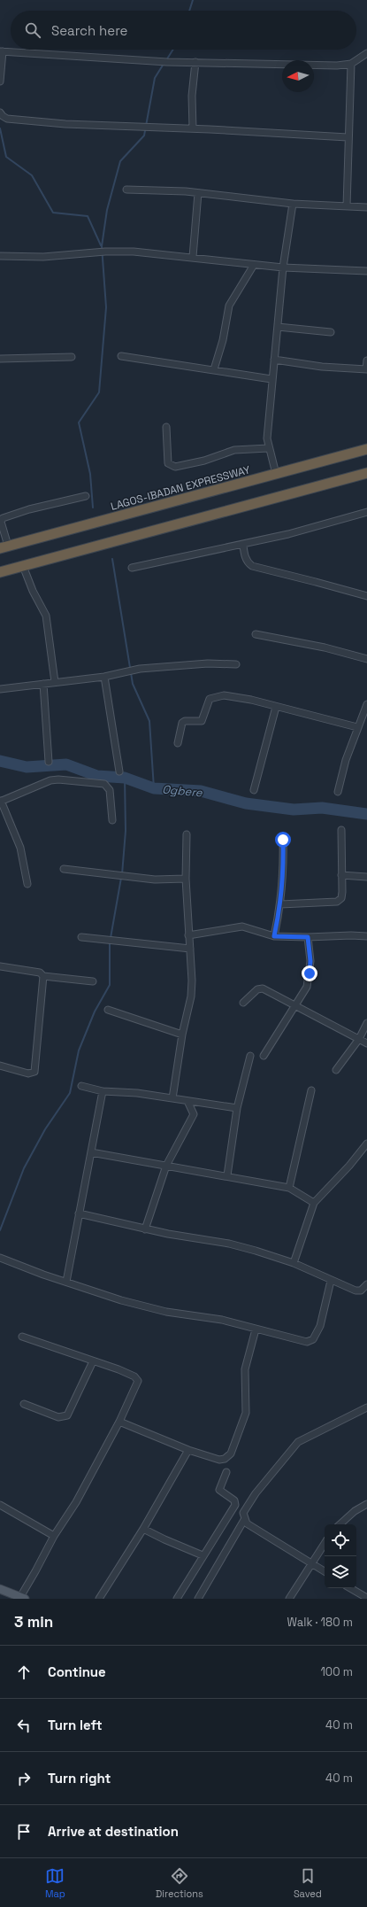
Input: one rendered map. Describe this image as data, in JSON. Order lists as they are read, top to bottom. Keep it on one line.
{"streets":{"highway":["LAGOS-IBADAN EXPRESSWAY"]},"water":["Ogbere"],"north":"left","page":{"search":"Search here","heading":["3 min","Walk · 180 m"],"list":[["Continue","100 m"],["Turn left","40 m"],["Turn right","40 m"],"Arrive at destination"],"nav":["Map","Directions","Saved"]}}
